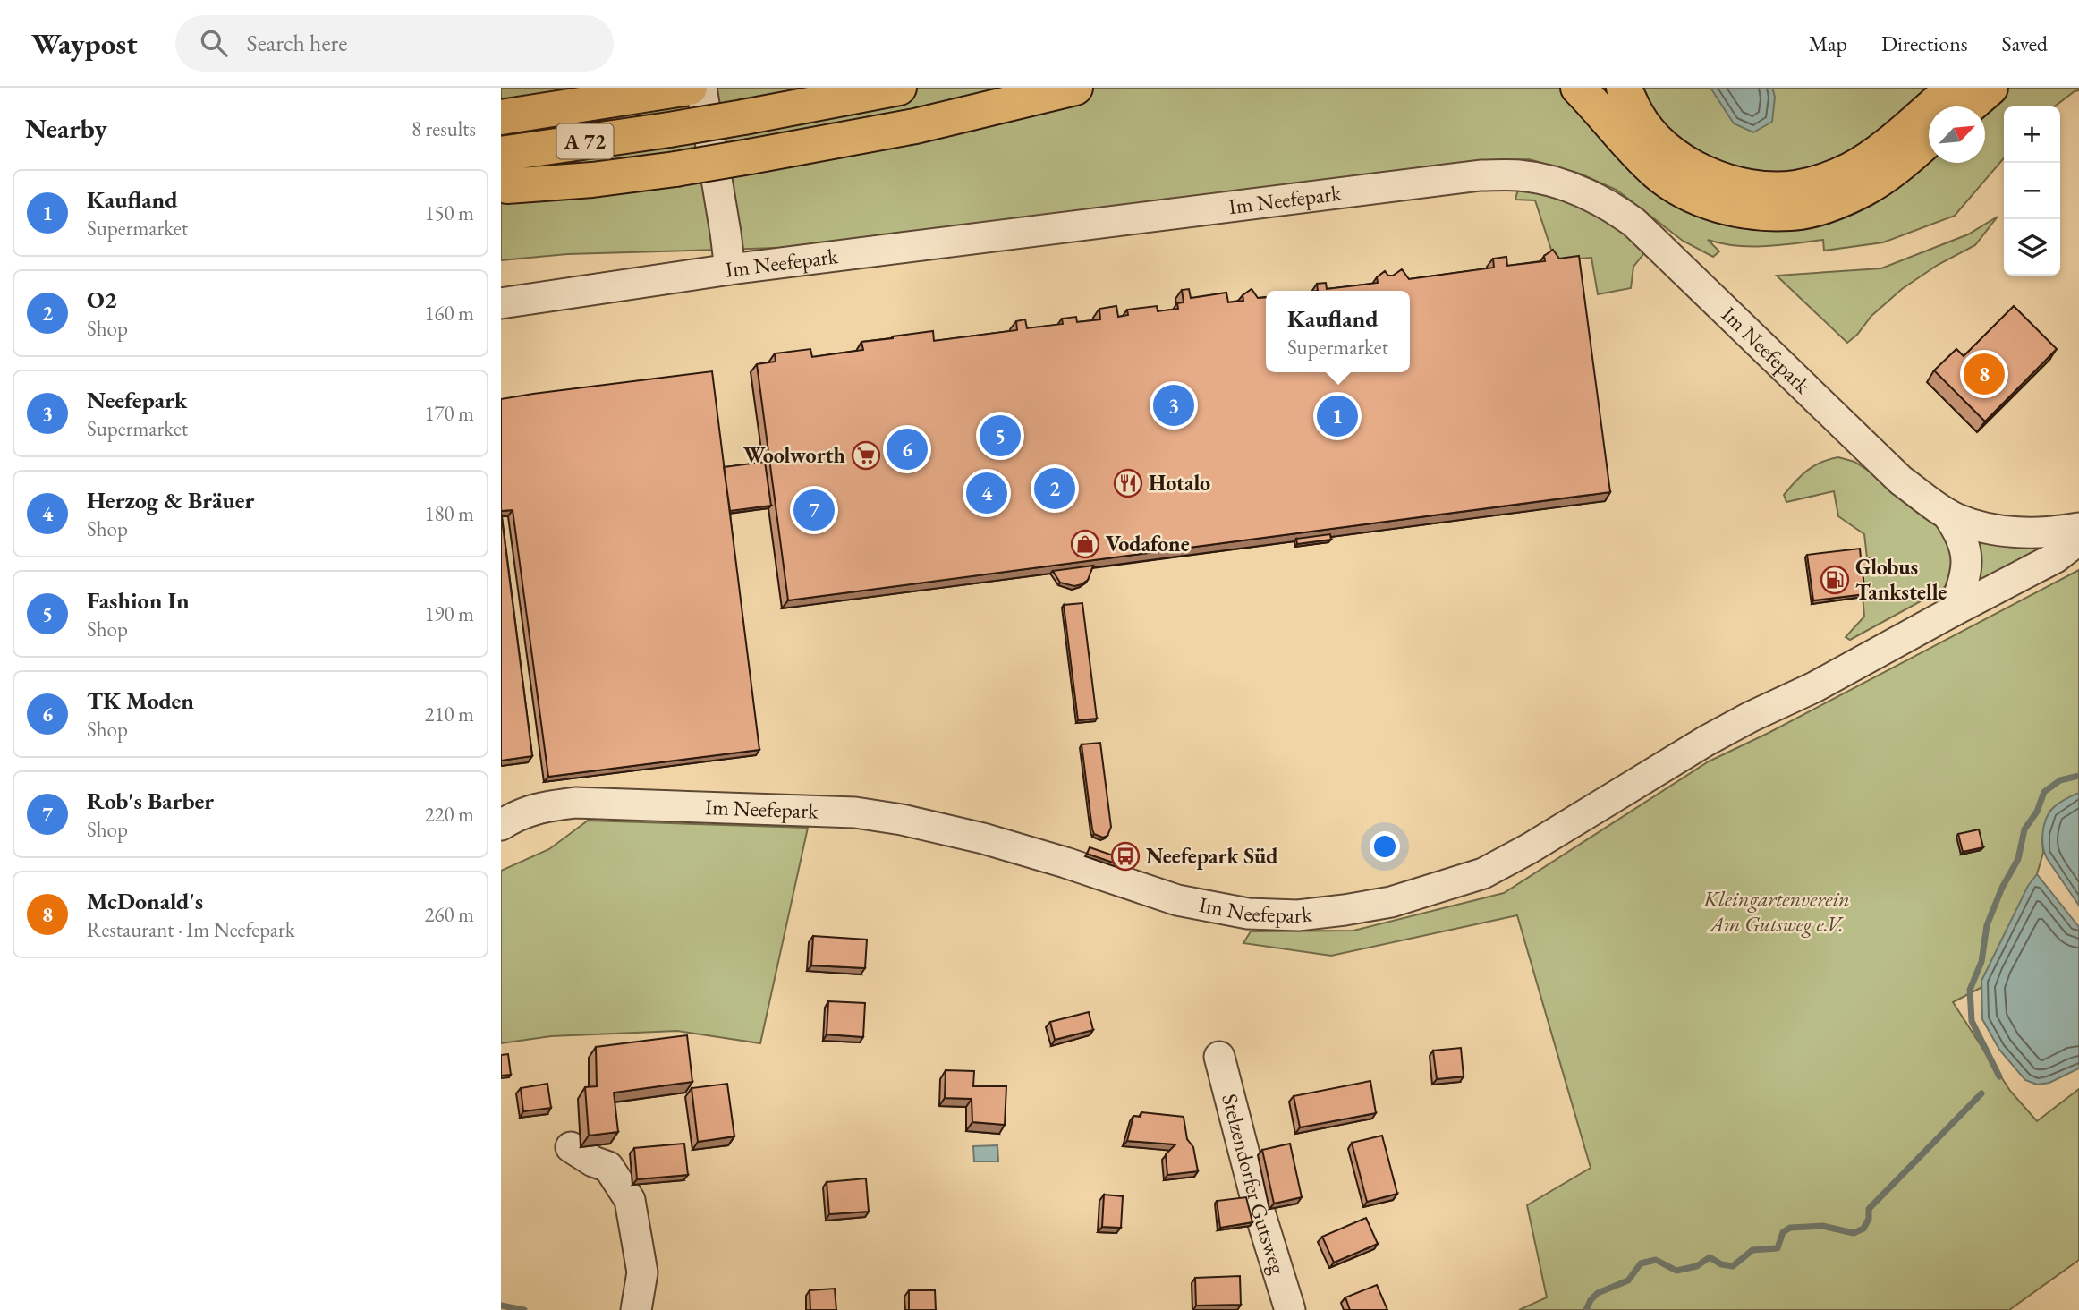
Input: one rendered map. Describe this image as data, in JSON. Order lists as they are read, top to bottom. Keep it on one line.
{"streets":{"highway":["A 72"],"street":["Im Neefepark","Stelzendorfer Gutsweg"]},"parks":["Kleingartenverein Am Gutsweg e.V."],"places":{"supermarket":["Woolworth"],"restaurant":["Hotalo"],"shop":["Vodafone"],"fuel station":["Globus Tankstelle"],"bus stop":["Neefepark Süd"]},"north":"top right","page":{"header":"Waypost","search":"Search here","nav":["Map","Directions","Saved"],"heading":["Nearby","8 results"],"map_buttons":["+","−"],"list":[{"mark":"1","name":"Kaufland","note":"Supermarket","value":"150 m"},{"mark":"2","name":"O2","note":"Shop","value":"160 m"},{"mark":"3","name":"Neefepark","note":"Supermarket","value":"170 m"},{"mark":"4","name":"Herzog & Bräuer","note":"Shop","value":"180 m"},{"mark":"5","name":"Fashion In","note":"Shop","value":"190 m"},{"mark":"6","name":"TK Moden","note":"Shop","value":"210 m"},{"mark":"7","name":"Rob's Barber","note":"Shop","value":"220 m"},{"mark":"8","name":"McDonald's","note":"Restaurant · Im Neefepark","value":"260 m"}],"popup":["Kaufland","Supermarket"],"pins":["8","3","1","5","6","2","4","7"]}}
